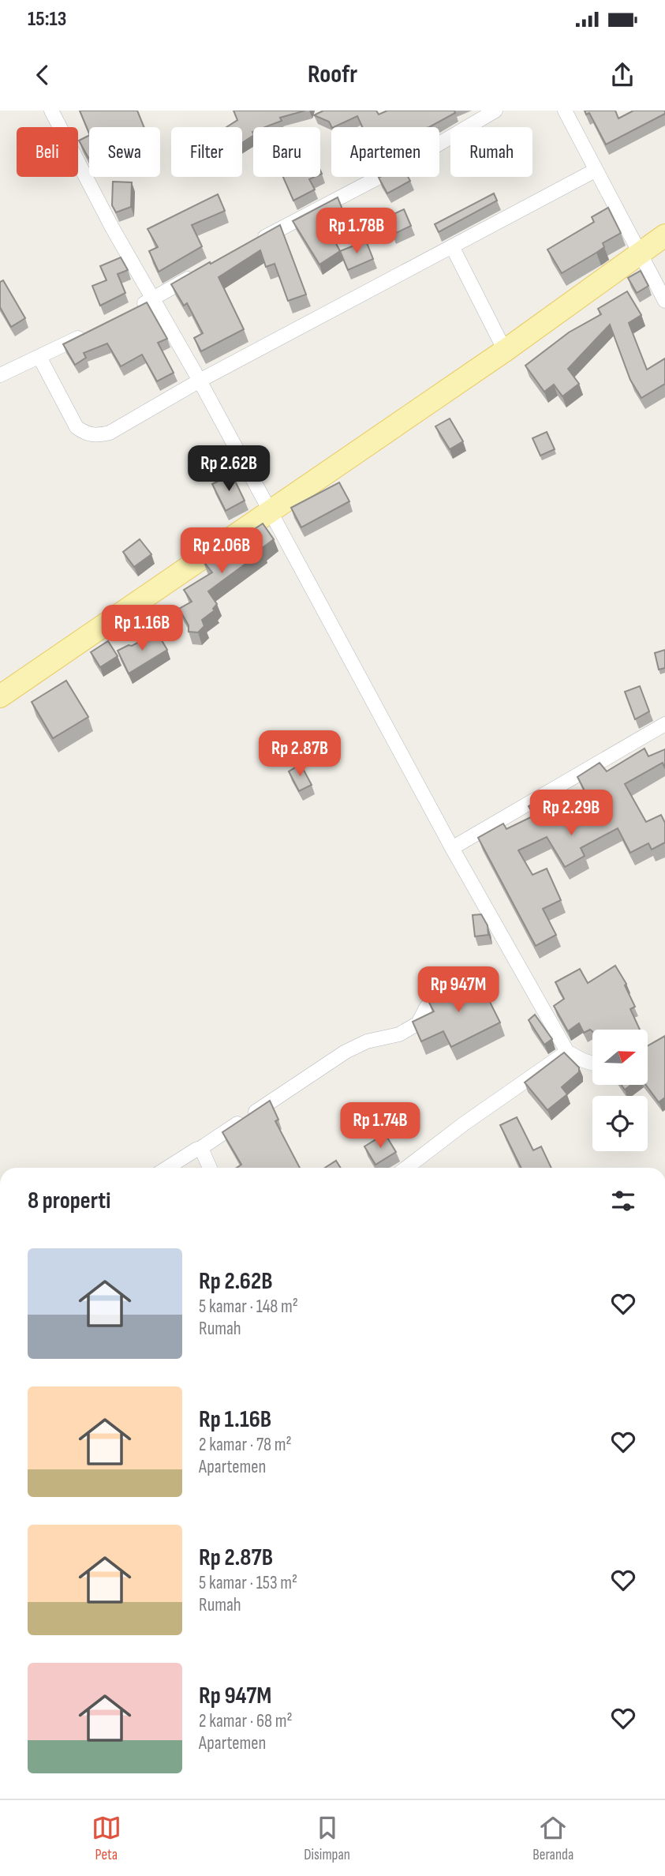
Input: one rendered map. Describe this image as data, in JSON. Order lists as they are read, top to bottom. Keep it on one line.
{"north":"right","page":{"status":"15:13","header":"Roofr","chip":["Beli","Sewa","Filter","Baru","Apartemen","Rumah"],"price":["Rp 1.78B","Rp 2.62B","Rp 2.06B","Rp 1.16B","Rp 2.87B","Rp 2.29B","Rp 947M","Rp 1.74B"],"heading":"8 properti","list":[{"name":"Rp 2.62B","note":"5 kamar · 148 m² · Rumah"},{"name":"Rp 1.16B","note":"2 kamar · 78 m² · Apartemen"},{"name":"Rp 2.87B","note":"5 kamar · 153 m² · Rumah"},{"name":"Rp 947M","note":"2 kamar · 68 m² · Apartemen"}],"tabs":["Peta","Disimpan","Beranda"]}}
